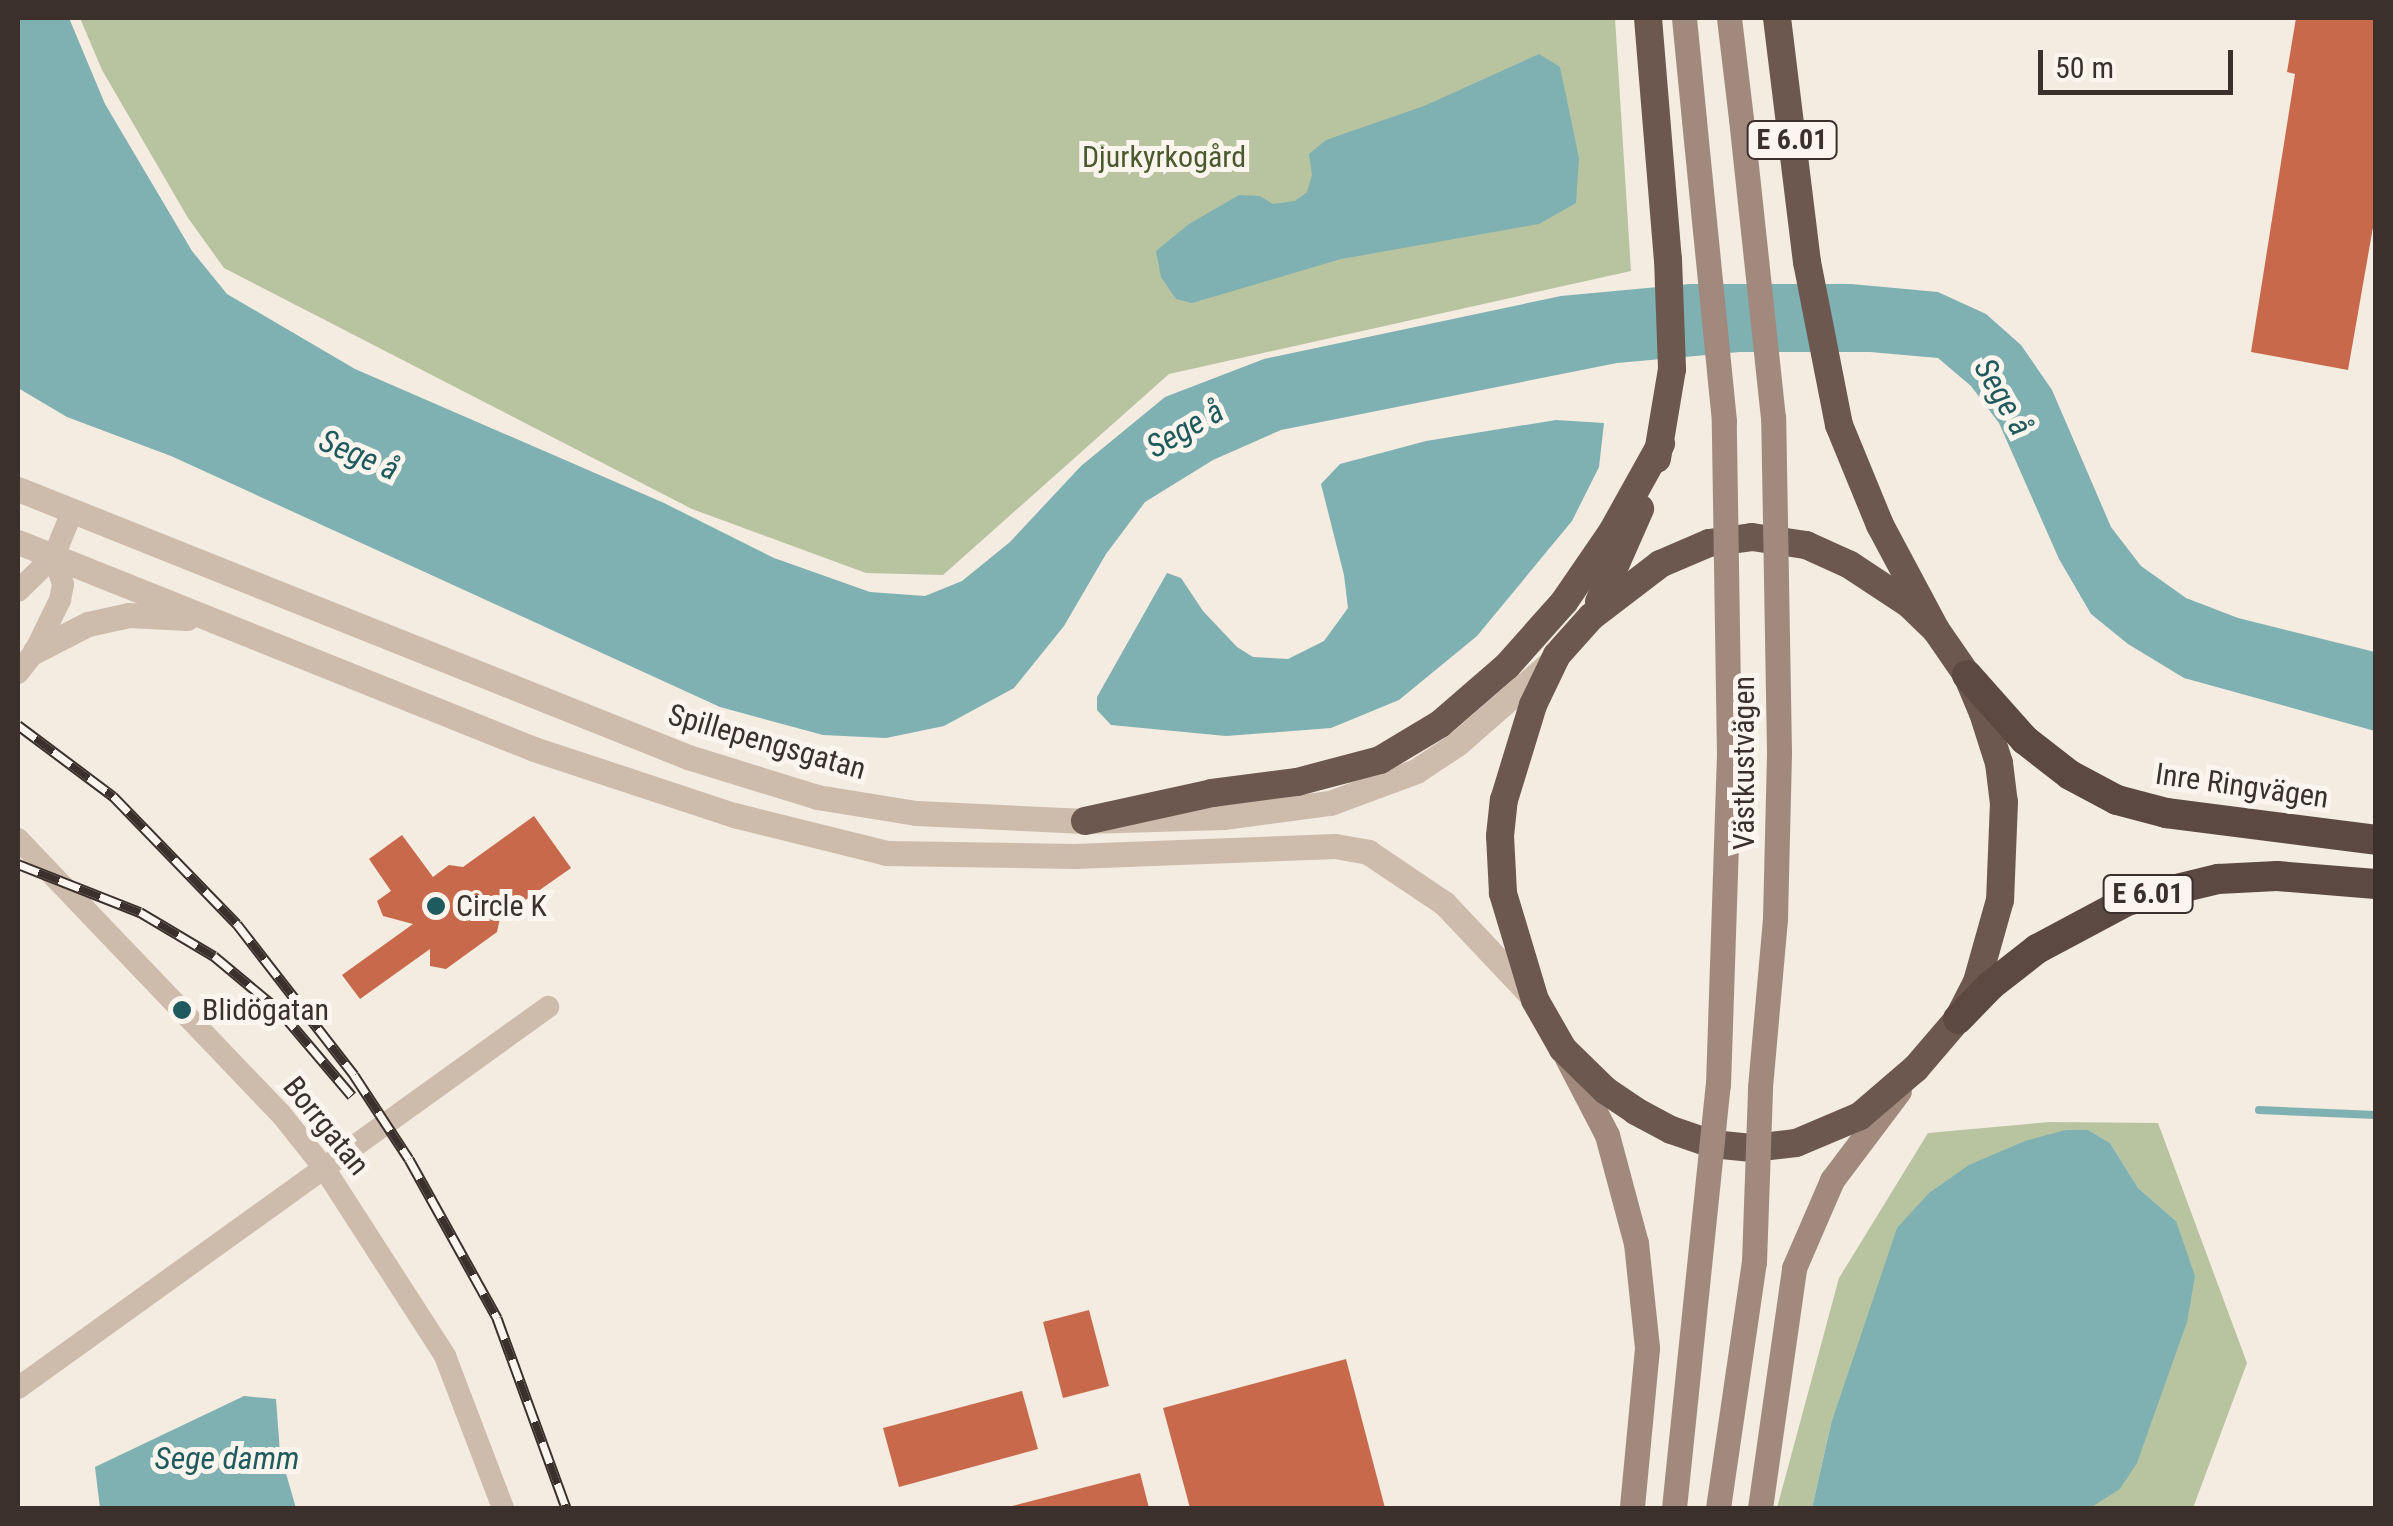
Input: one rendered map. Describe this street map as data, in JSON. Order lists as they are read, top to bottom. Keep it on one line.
{"streets":{"highway":["E 6.01","Inre Ringvägen"],"main road":["Västkustvägen"],"street":["Spillepengsgatan","Borrgatan"]},"water":["Sege å","Sege damm"],"parks":["Djurkyrkogård"],"places":["Circle K","Blidögatan"],"scale_bar":"50 m"}
